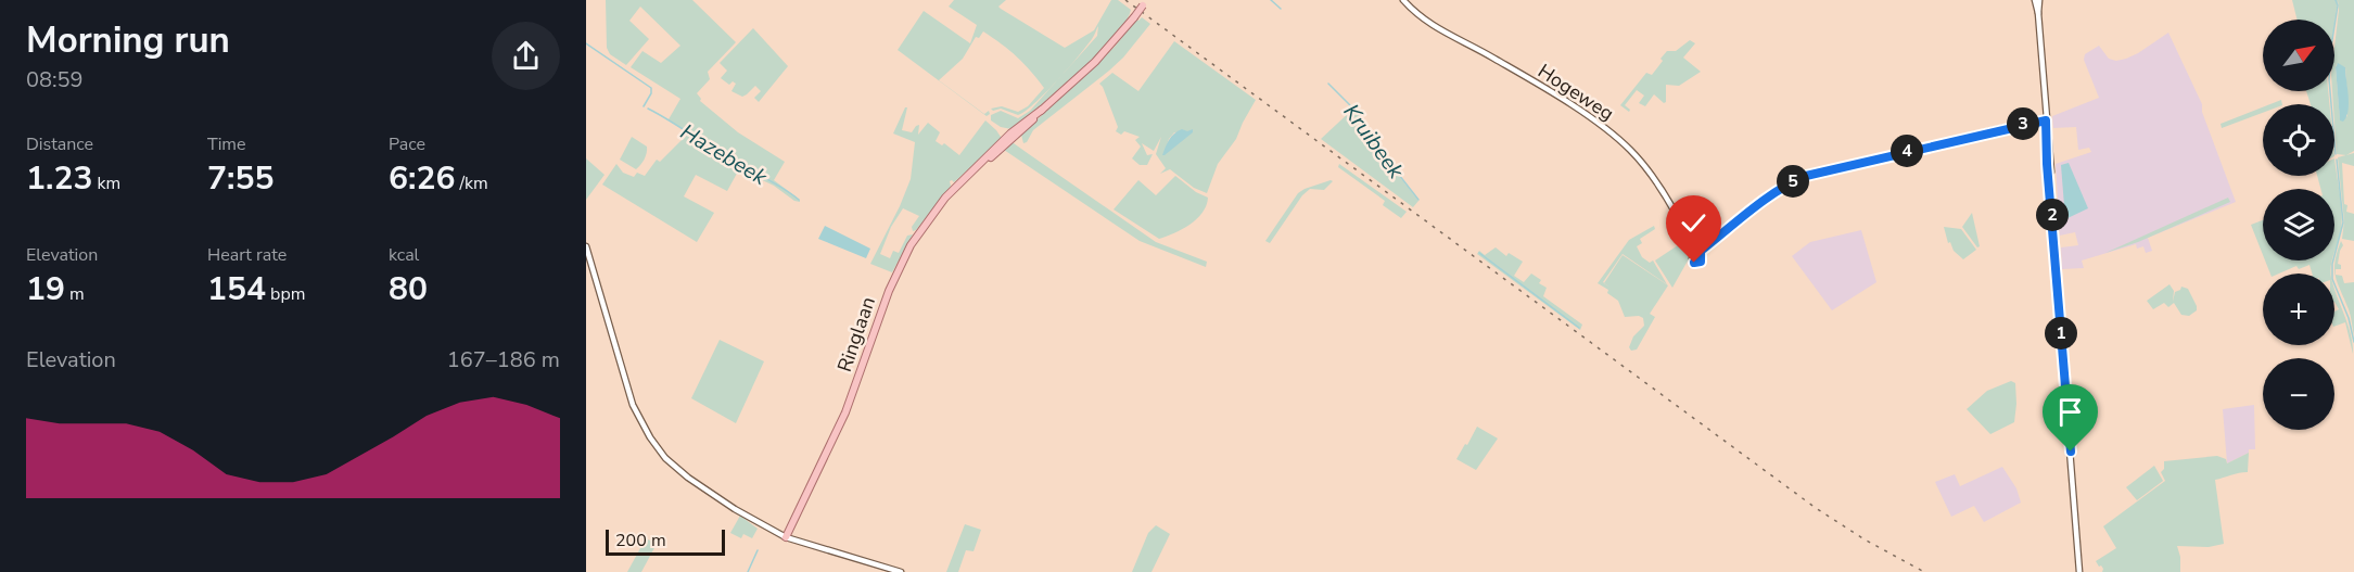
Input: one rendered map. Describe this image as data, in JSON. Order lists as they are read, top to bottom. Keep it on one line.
{"streets":{"main road":["Ringlaan"],"street":["Hogeweg"]},"water":["Kruibeek","Hazebeek"],"scale_bar":"200 m","north":"top right","page":{"heading":["Morning run","08:59"],"map_buttons":["+","−"],"pins":["3","4","5","2","1"],"stats":[["Distance","1.23 km"],["Time","7:55"],["Pace","6:26 /km"],["Elevation","19 m"],["Heart rate","154 bpm"],["kcal","80"]],"chart":["Elevation","167–186 m"],"scale":"200 m"}}
